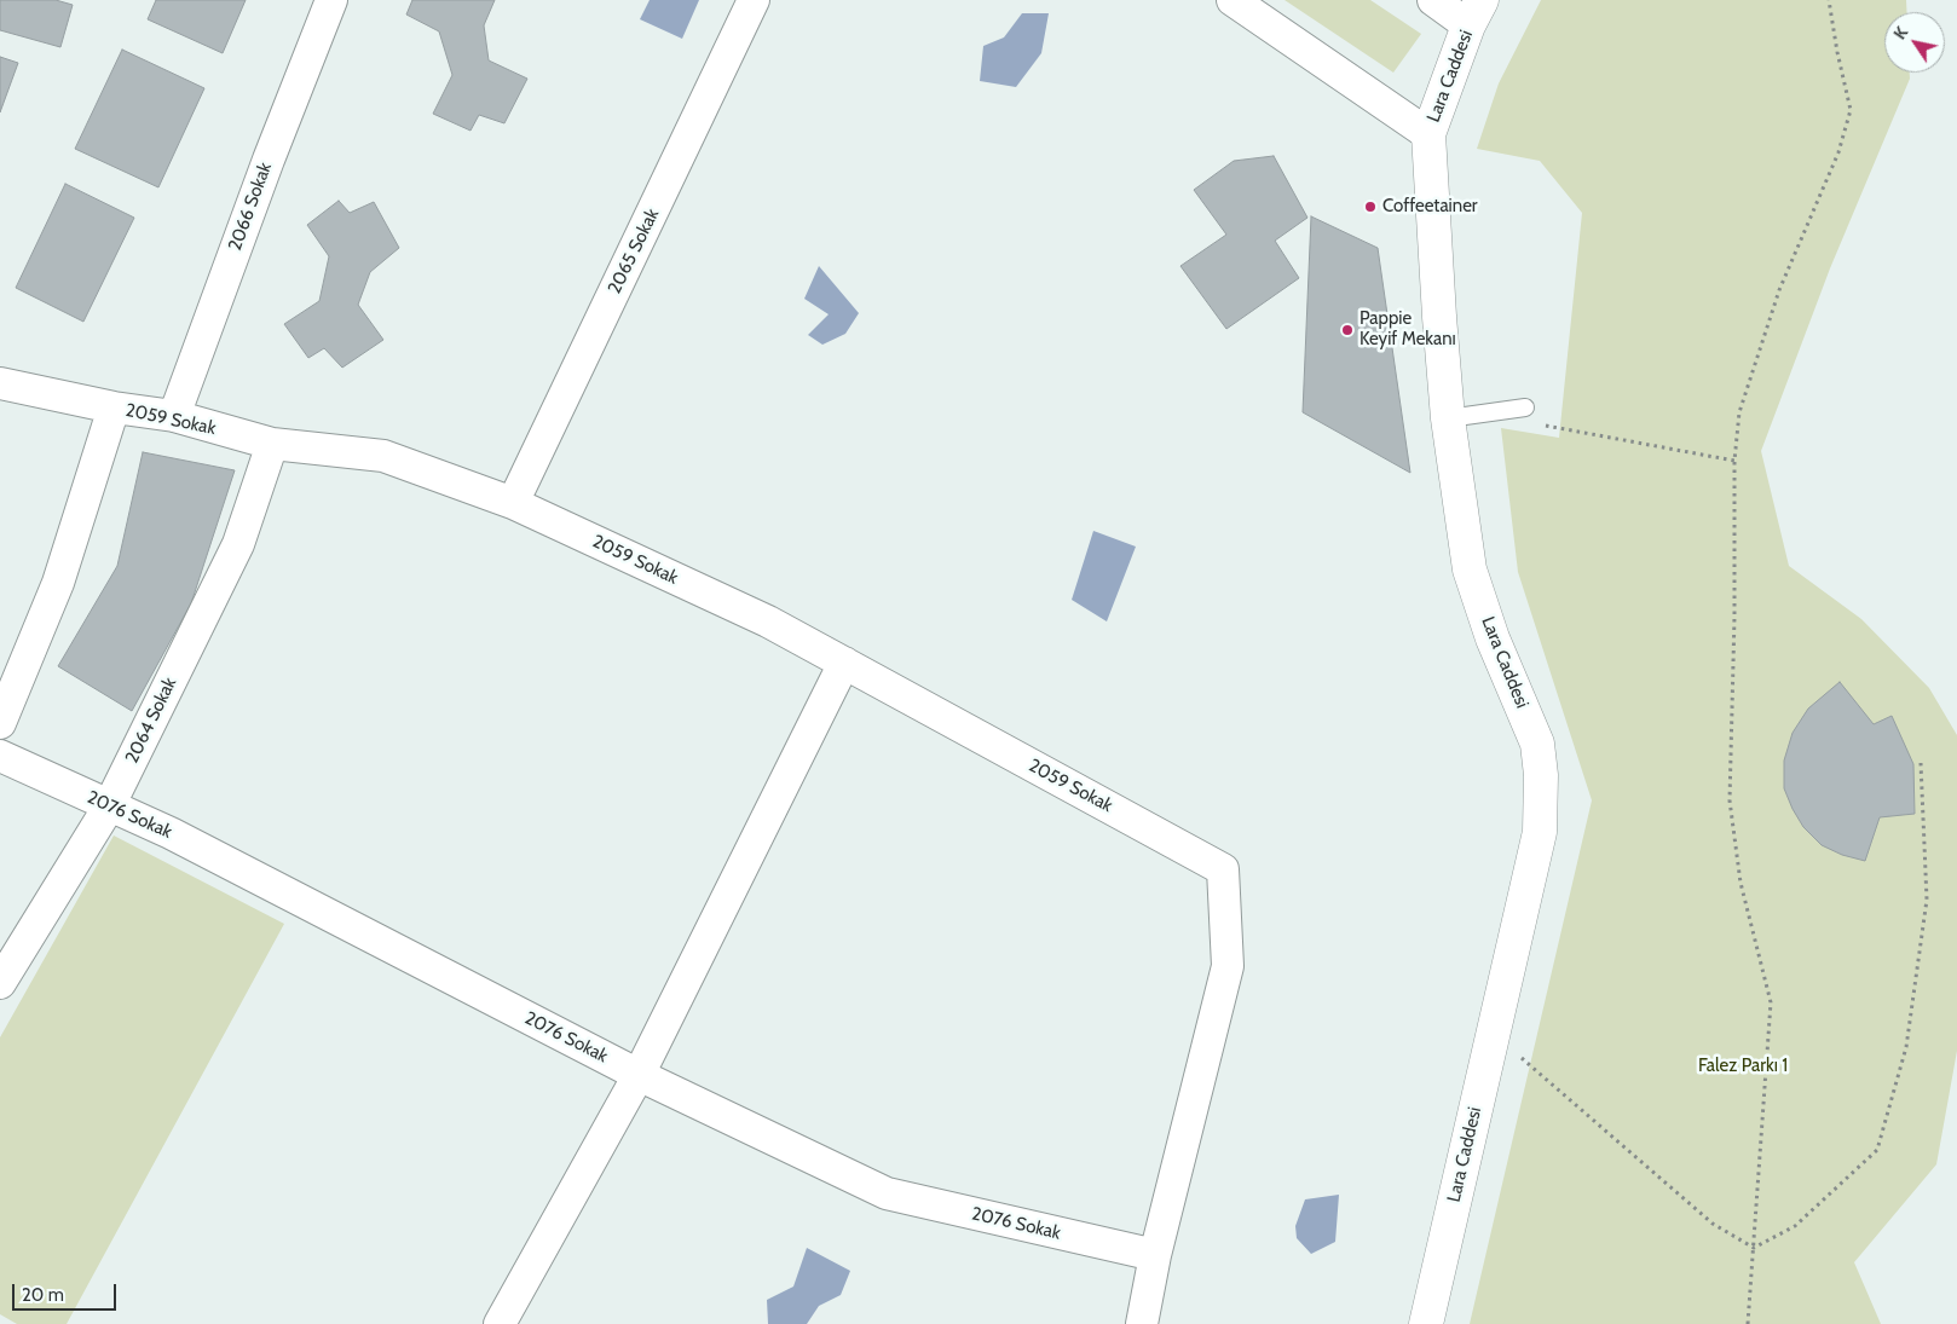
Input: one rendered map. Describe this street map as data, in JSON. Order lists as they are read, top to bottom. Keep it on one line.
{"streets":{"street":["Lara Caddesi","2066 Sokak","2065 Sokak","2059 Sokak","2064 Sokak","2076 Sokak"]},"crossings":[["2066 Sokak","2059 Sokak"],["2065 Sokak","2059 Sokak"],["2059 Sokak","2064 Sokak"],["2059 Sokak","2076 Sokak"],["2064 Sokak","2076 Sokak"]],"parks":["Falez Parkı 1"],"places":["Coffeetainer","Pappie Keyif Mekanı"],"scale_bar":"20 m","north":"top left"}
